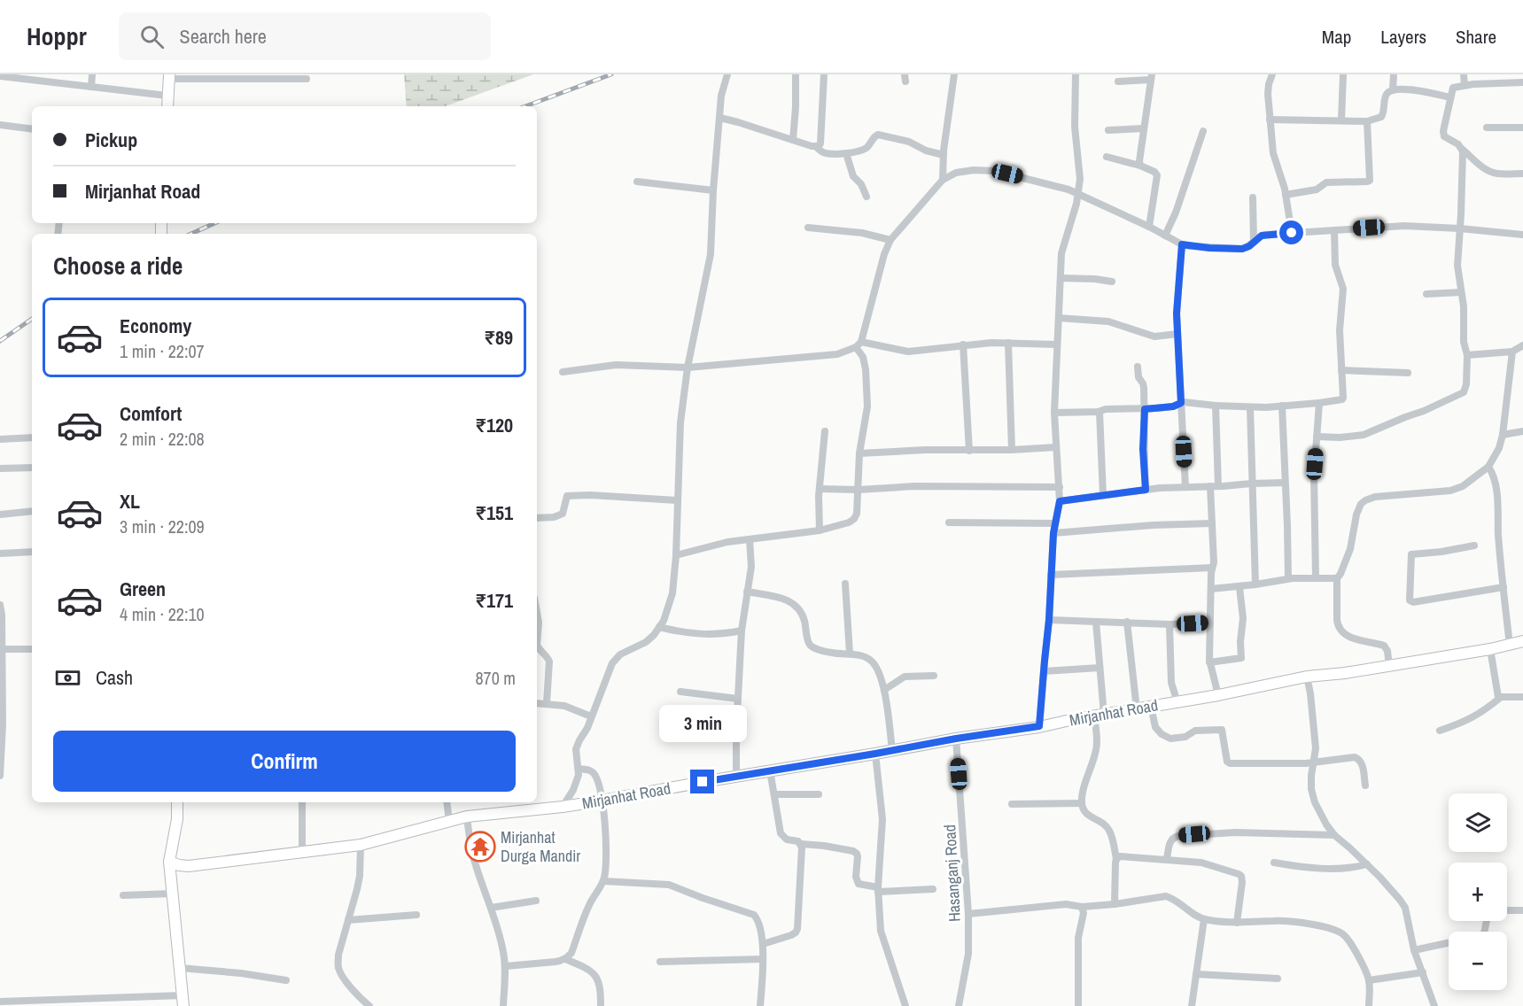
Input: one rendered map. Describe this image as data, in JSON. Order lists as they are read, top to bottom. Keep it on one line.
{"streets":{"main road":["Mirjanhat Road"],"street":["Hasanganj Road"]},"crossings":[["Mirjanhat Road","Hasanganj Road"]],"places":{"temple":["Mirjanhat Durga Mandir"]},"page":{"header":"Hoppr","search":"Search here","nav":["Map","Layers","Share"],"banner":["Pickup","Mirjanhat Road"],"heading":"Choose a ride","list":[{"name":"Economy","note":"1 min · 22:07","value":"₹89"},{"name":"Comfort","note":"2 min · 22:08","value":"₹120"},{"name":"XL","note":"3 min · 22:09","value":"₹151"},{"name":"Green","note":"4 min · 22:10","value":"₹171"}],"pay":["Cash","870 m"],"bubble":"3 min","buttons":"Confirm","map_buttons":["+","−"]}}
